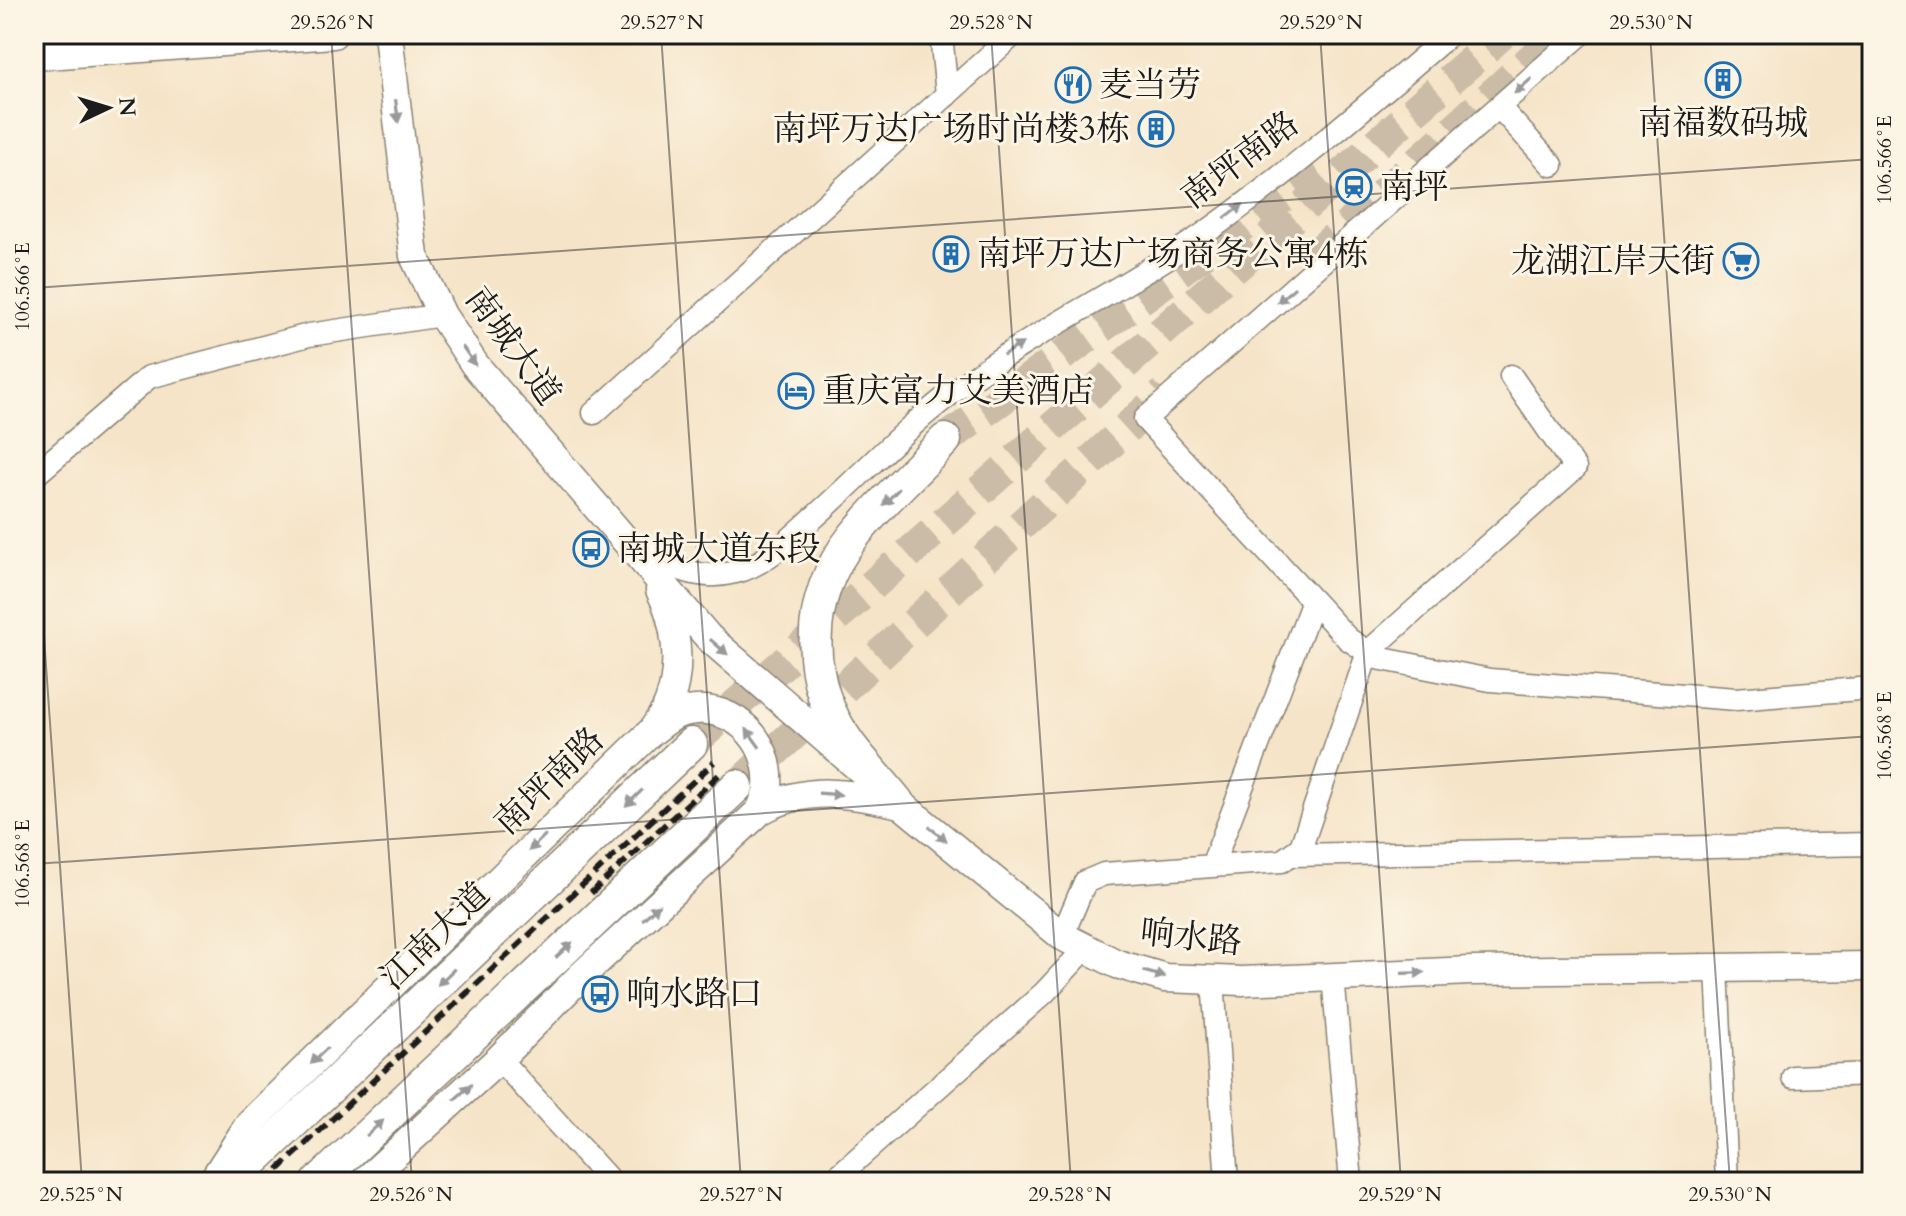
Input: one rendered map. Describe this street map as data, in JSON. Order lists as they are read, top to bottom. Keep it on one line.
{"streets":{"highway":["江南大道"],"main road":["南坪南路","南城大道","响水路"]},"crossings":[["南坪南路","南城大道"],["南坪南路","响水路"],["南城大道","响水路"]],"one_way":["南城大道","响水路"],"places":{"building":["南福数码城","南坪万达广场时尚楼3栋","南坪万达广场商务公寓4栋"],"restaurant":["麦当劳"],"station":["南坪"],"supermarket":["龙湖江岸天街"],"hotel":["重庆富力艾美酒店"],"bus stop":["南城大道东段","响水路口"]},"north":"right","coordinates":["29.526°N","29.527°N","29.528°N","29.529°N","29.530°N","106.566°E","106.568°E","29.525°N"]}
